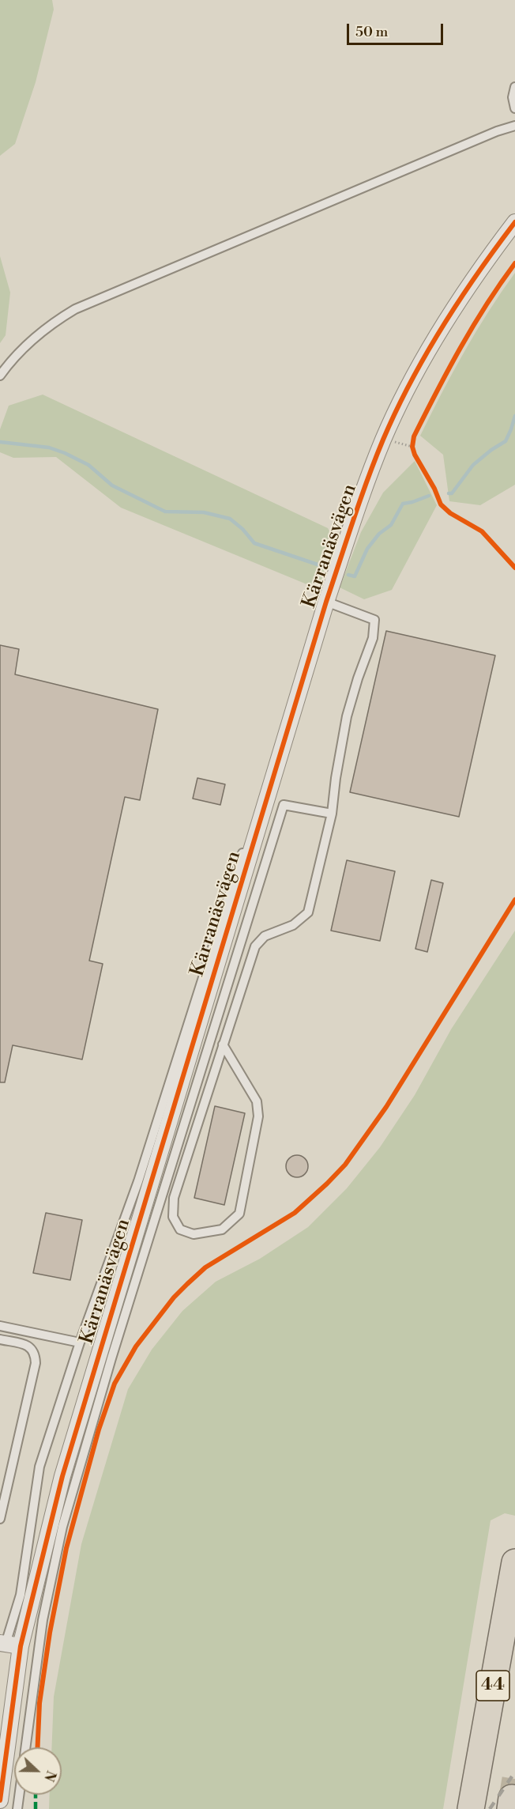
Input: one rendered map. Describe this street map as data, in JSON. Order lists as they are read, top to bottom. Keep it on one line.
{"streets":{"highway":["44"],"street":["Kärranäsvägen"]},"scale_bar":"50 m","north":"right"}
